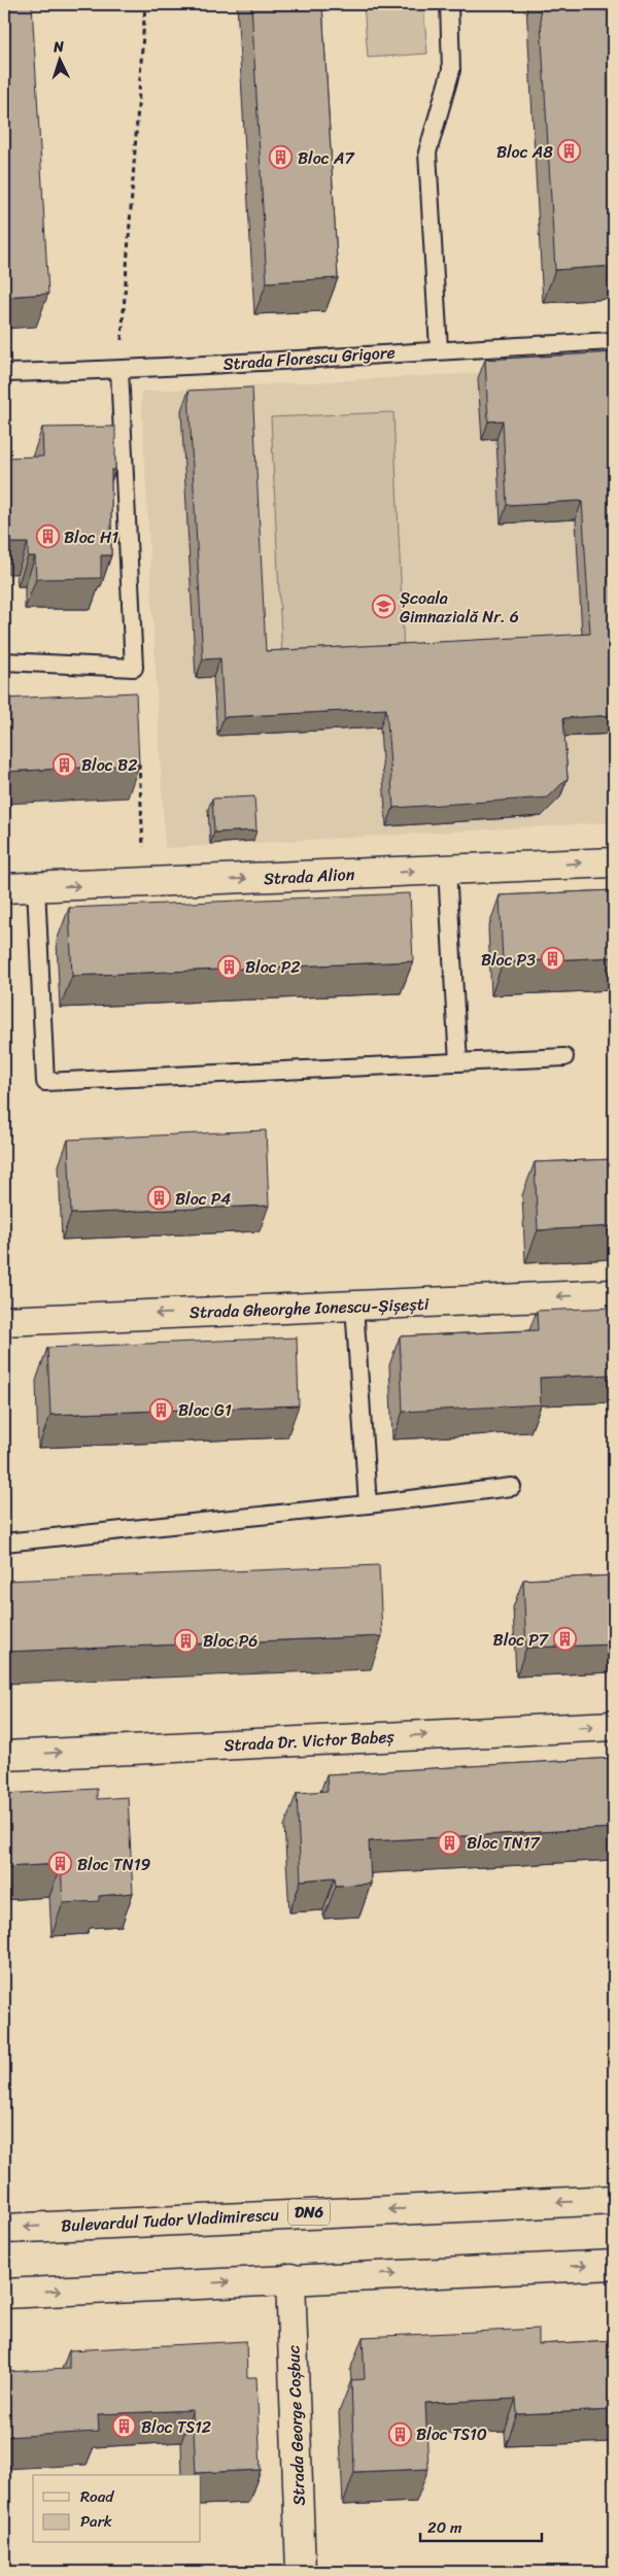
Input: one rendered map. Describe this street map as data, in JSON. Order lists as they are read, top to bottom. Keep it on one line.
{"streets":{"street":["Strada Alion","Strada Gheorghe Ionescu-Șișești","Strada Dr. Victor Babeș","DN6","Bulevardul Tudor Vladimirescu","Strada George Coșbuc"],"lane":["Strada Florescu Grigore"]},"one_way":["Strada Alion","Strada Gheorghe Ionescu-Șișești","Strada Dr. Victor Babeș"],"places":{"building":["Bloc A8","Bloc A7","Bloc H1","Bloc B2","Bloc P3","Bloc P2","Bloc P4","Bloc G1","Bloc P7","Bloc P6","Bloc TN17","Bloc TN19","Bloc TS12","Bloc TS10"],"school or university":["Școala Gimnazială Nr. 6"]},"legend":["Road","Park"],"scale_bar":"20 m","north":"top"}
